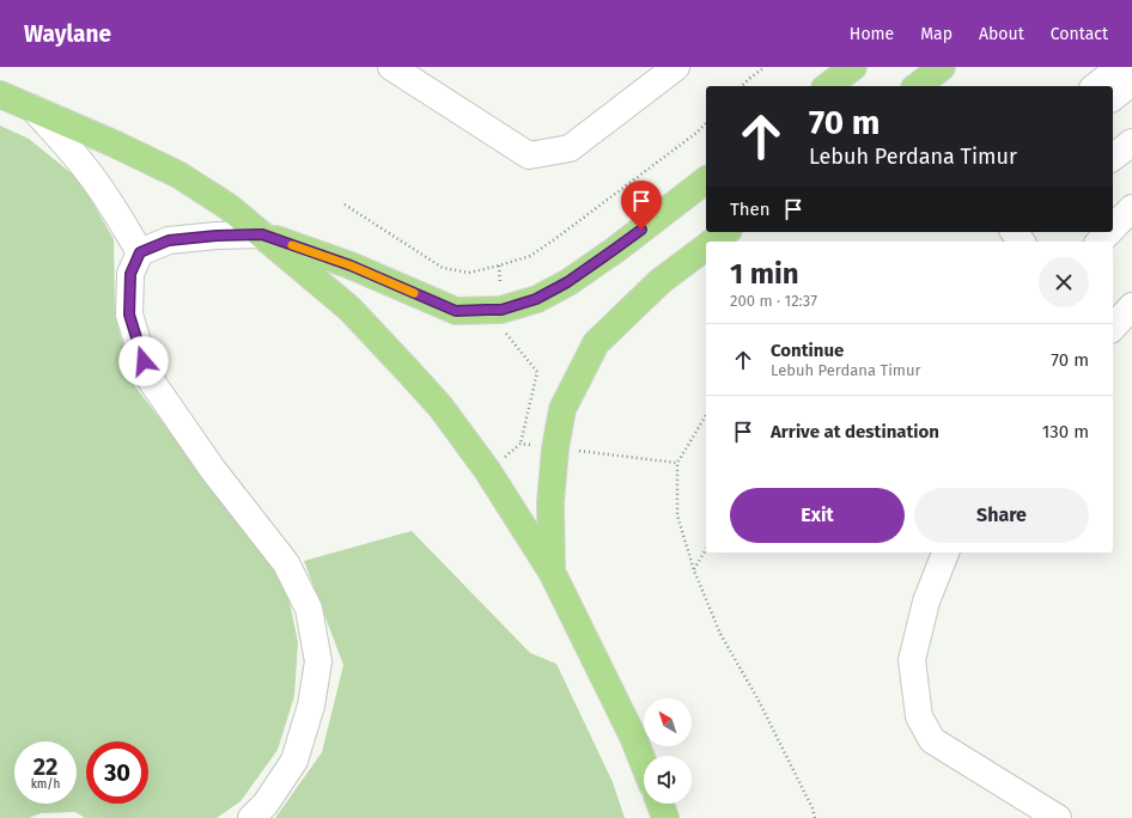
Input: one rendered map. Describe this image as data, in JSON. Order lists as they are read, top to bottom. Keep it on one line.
{"north":"top left","page":{"header":"Waylane","nav":["Home","Map","About","Contact"],"turn":["70 m","Lebuh Perdana Timur"],"then":"Then","heading":["1 min","200 m · 12:37"],"list":[{"name":"Continue","note":"Lebuh Perdana Timur","value":"70 m"},{"name":"Arrive at destination","value":"130 m"}],"buttons":["Exit","Share"],"speed":"22 km/h","limit":"30"}}
